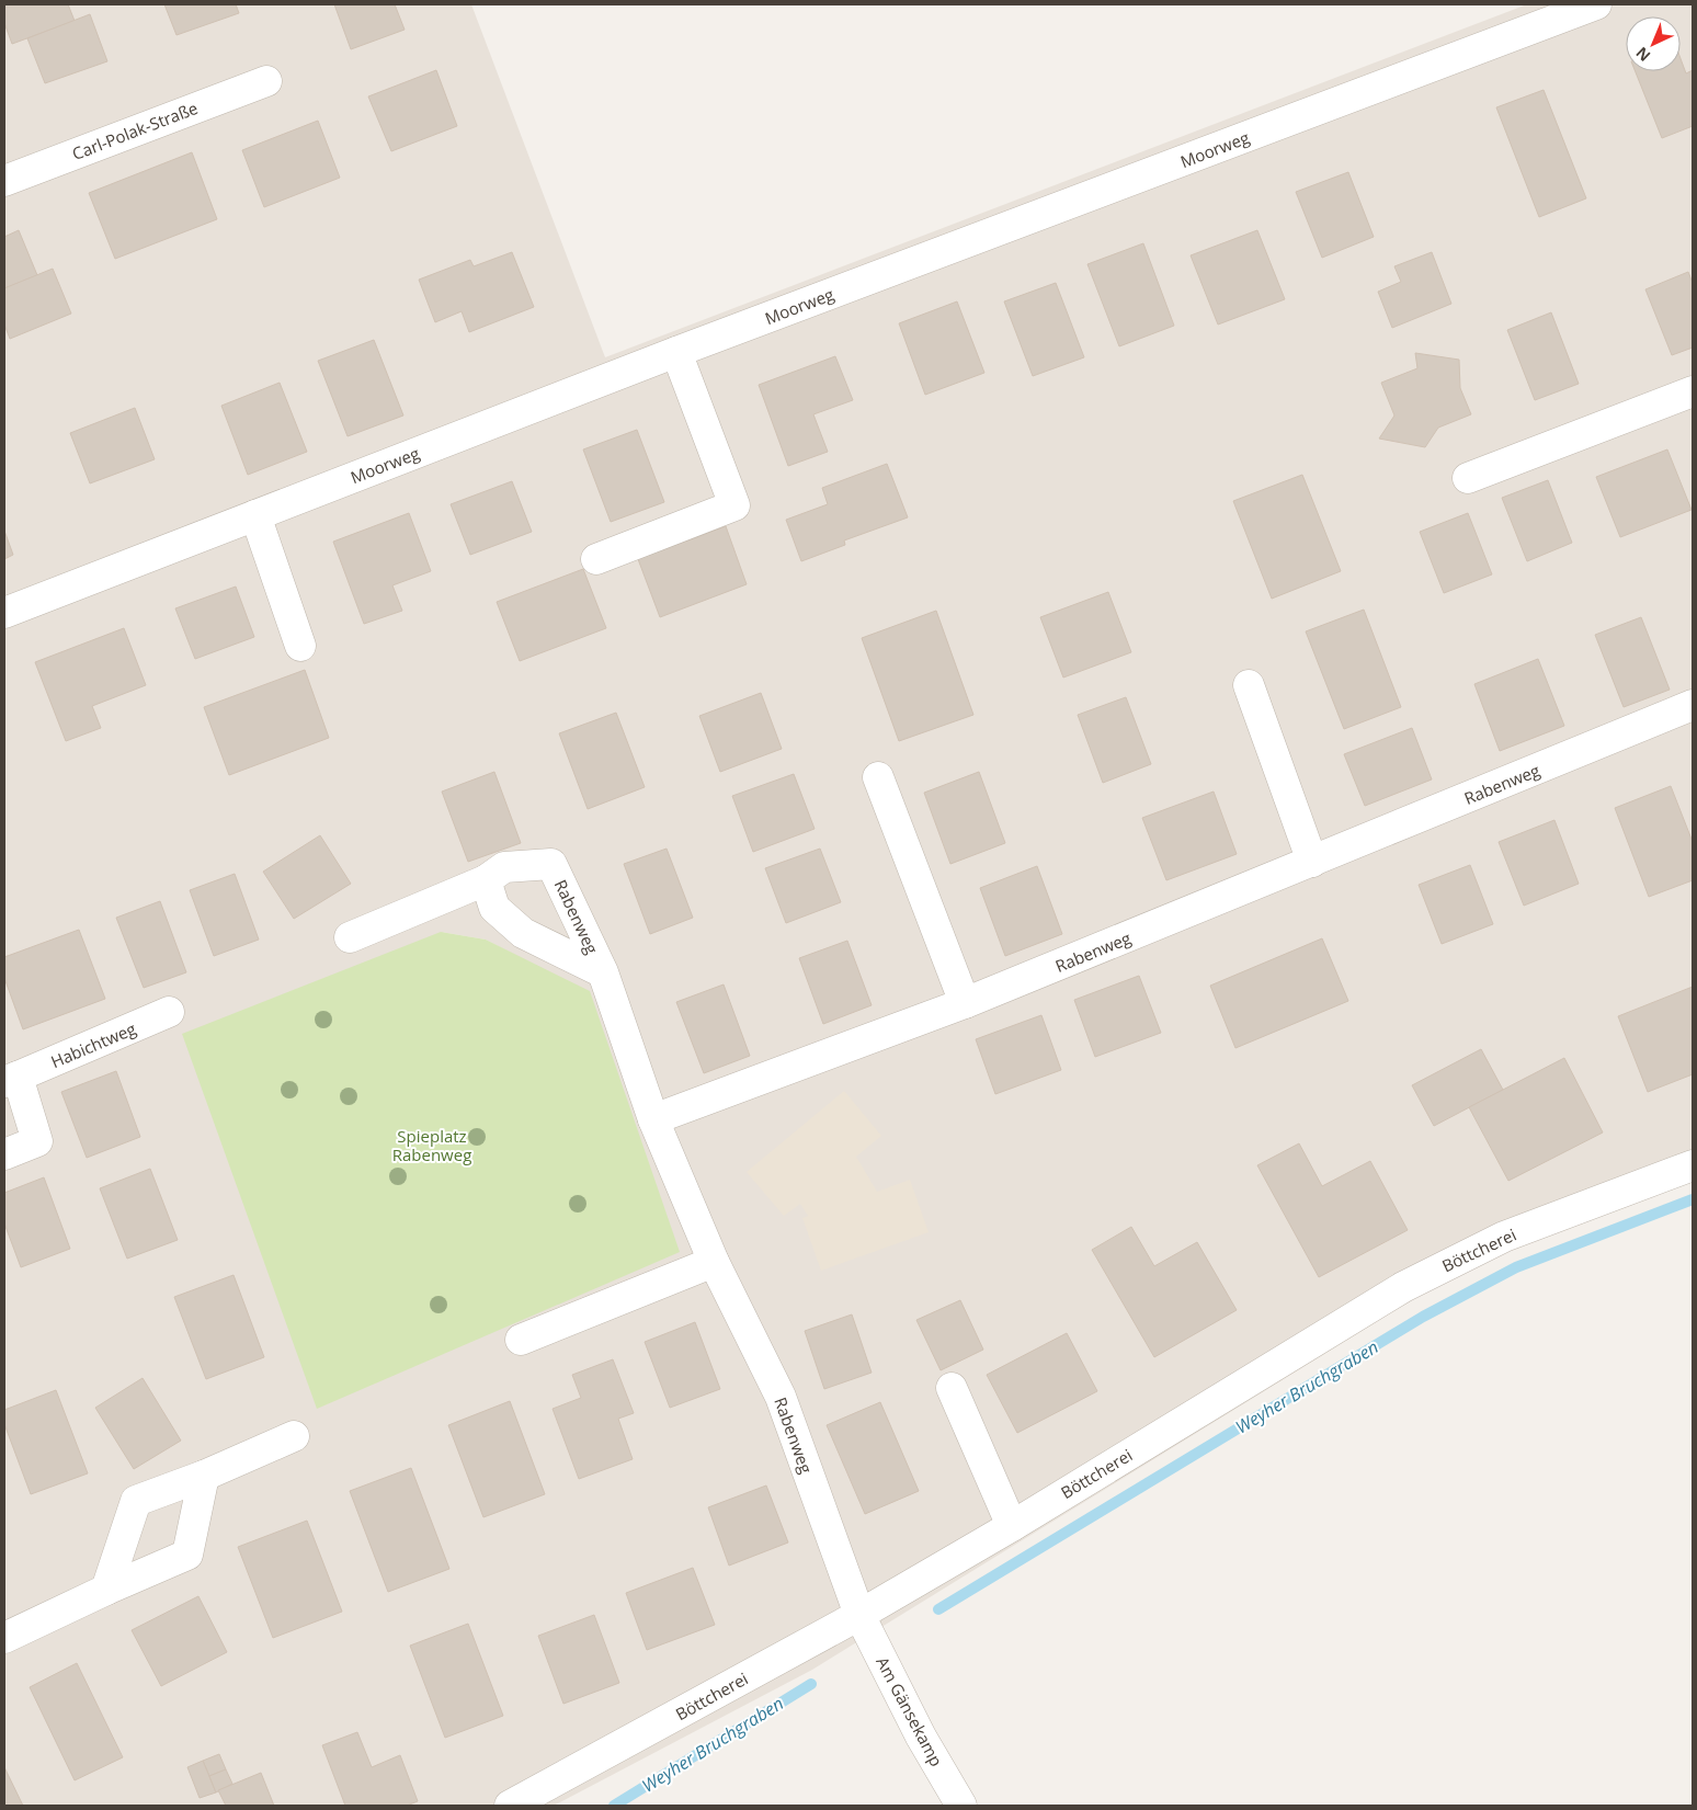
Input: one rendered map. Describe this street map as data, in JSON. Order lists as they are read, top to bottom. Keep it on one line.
{"streets":{"street":["Carl-Polak-Straße","Moorweg","Rabenweg","Habichtweg","Böttcherei","Am Gänsekamp"]},"crossings":[["Rabenweg","Böttcherei"],["Rabenweg","Am Gänsekamp"],["Böttcherei","Am Gänsekamp"]],"water":["Weyher Bruchgraben"],"parks":["Spieplatz Rabenweg"],"north":"bottom left"}
